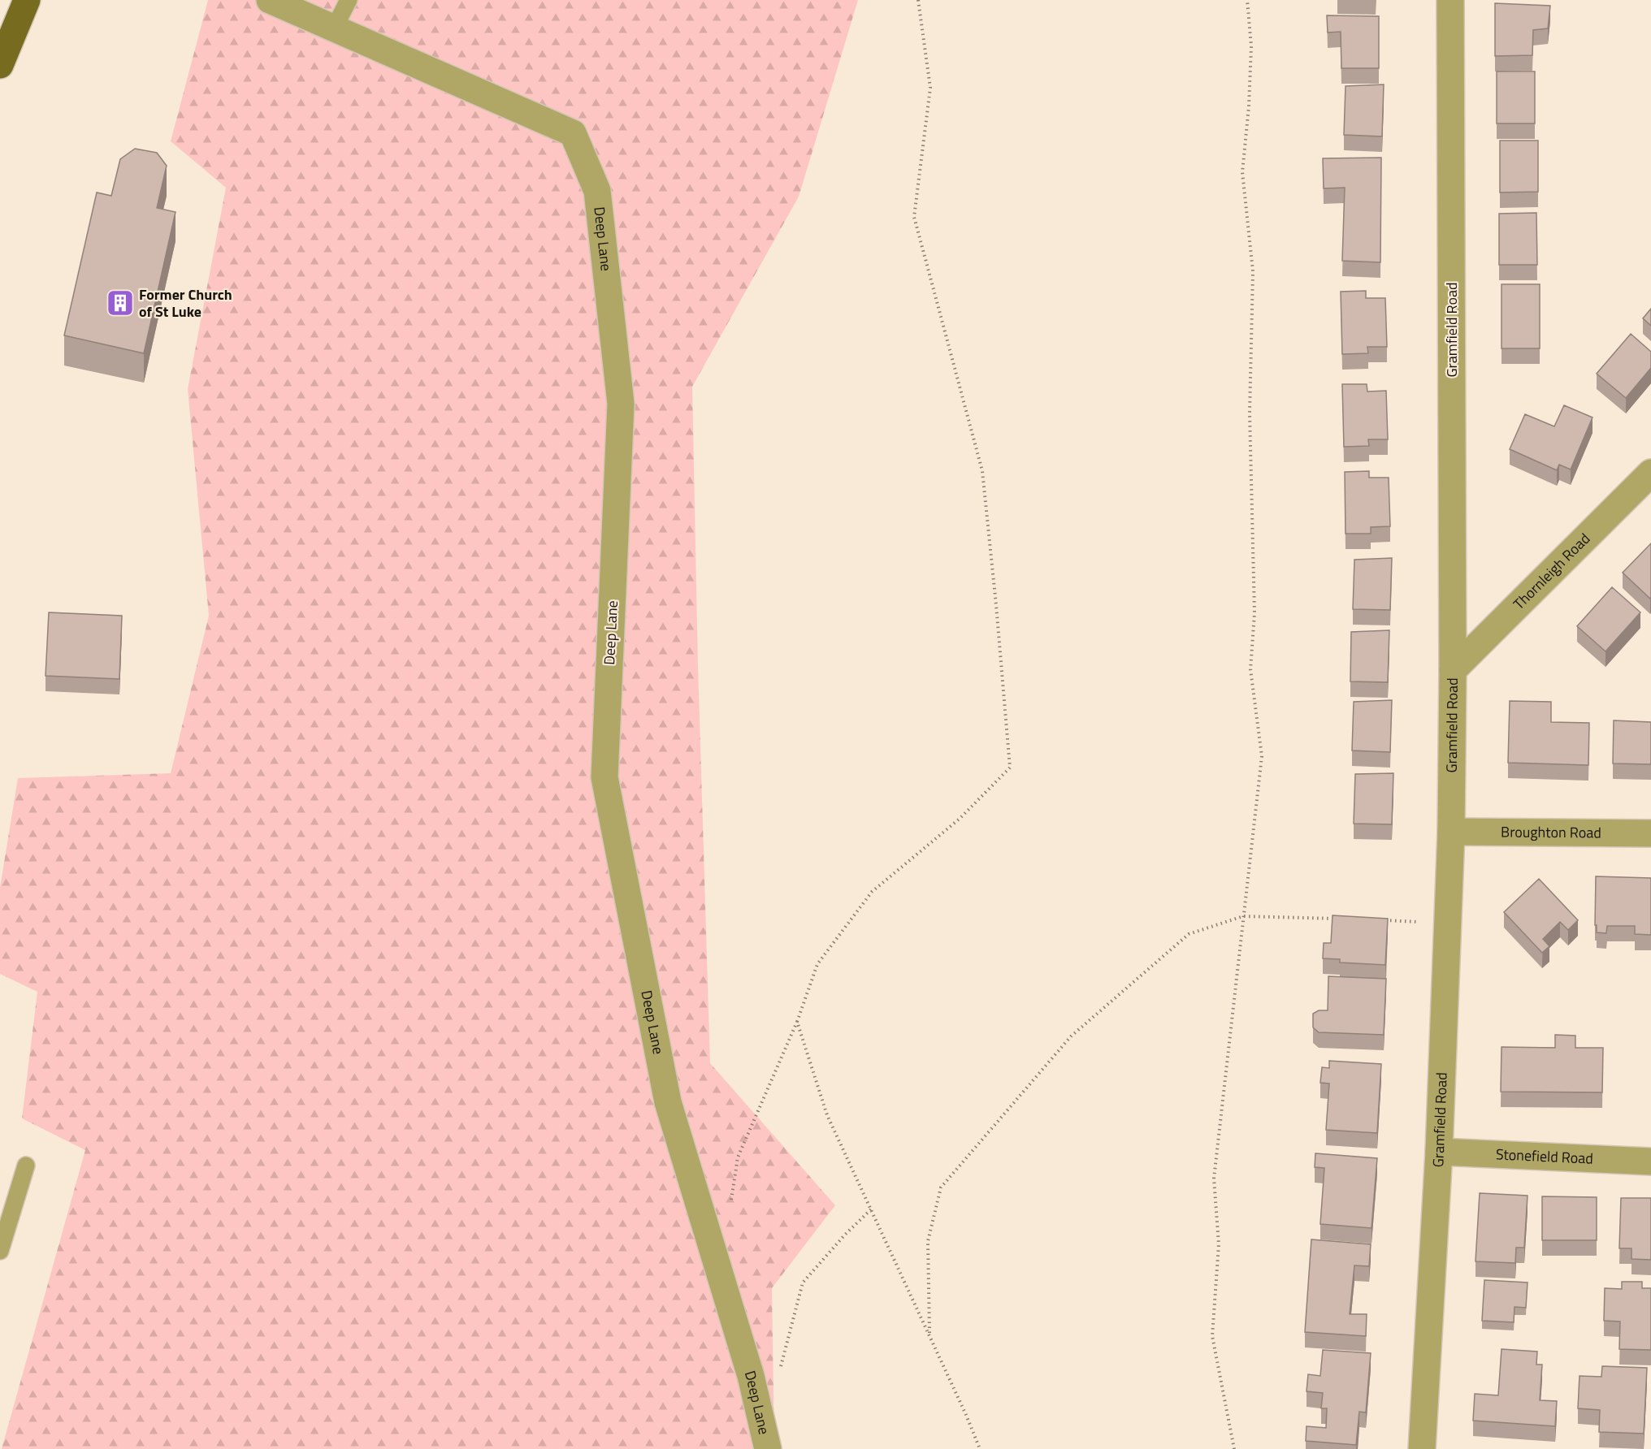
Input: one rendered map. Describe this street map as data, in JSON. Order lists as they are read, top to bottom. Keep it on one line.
{"streets":{"street":["Deep Lane","Gramfield Road","Thornleigh Road","Broughton Road","Stonefield Road"]},"crossings":[["Gramfield Road","Thornleigh Road"],["Gramfield Road","Broughton Road"],["Gramfield Road","Stonefield Road"]],"places":{"building":["Former Church of St Luke"]}}
